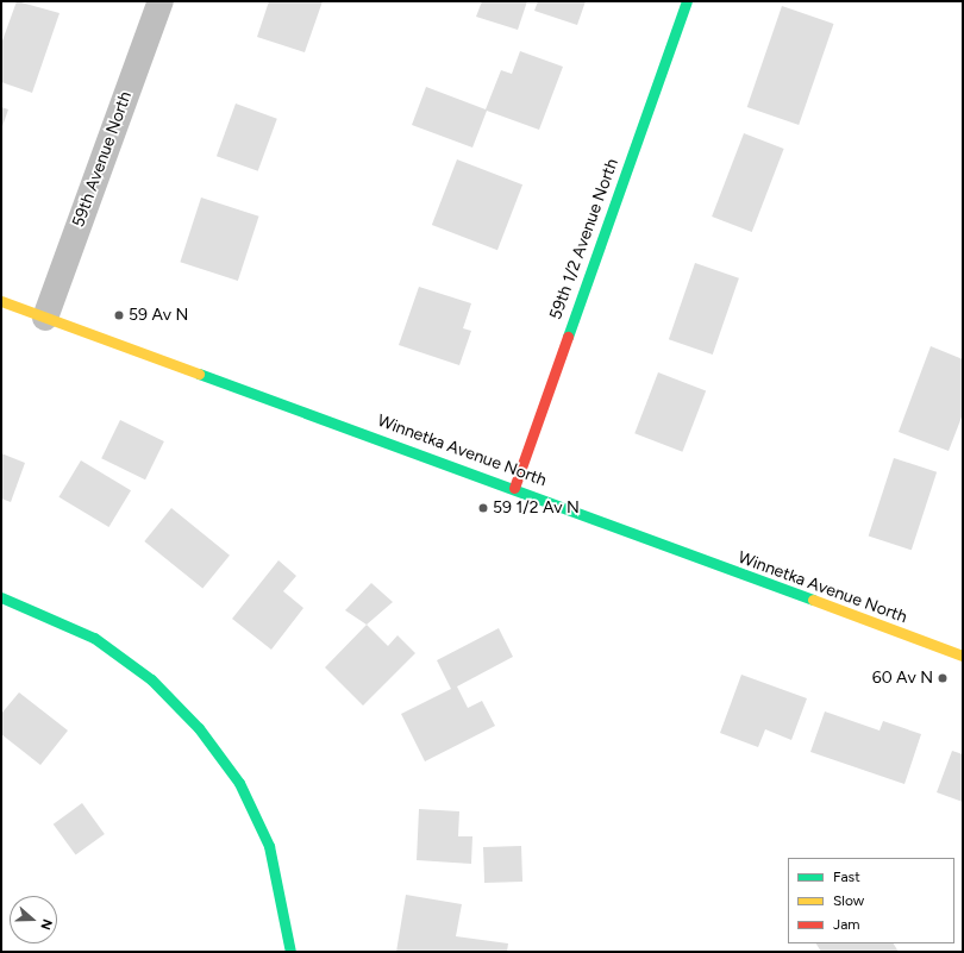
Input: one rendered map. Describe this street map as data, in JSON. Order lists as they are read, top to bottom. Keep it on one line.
{"streets":{"street":["59th Avenue North","59th 1/2 Avenue North","Winnetka Avenue North"]},"crossings":[["59th Avenue North","Winnetka Avenue North"],["59th 1/2 Avenue North","Winnetka Avenue North"]],"places":["59 Av N","59 1/2 Av N","60 Av N"],"legend":["Fast","Slow","Jam"],"north":"right"}
